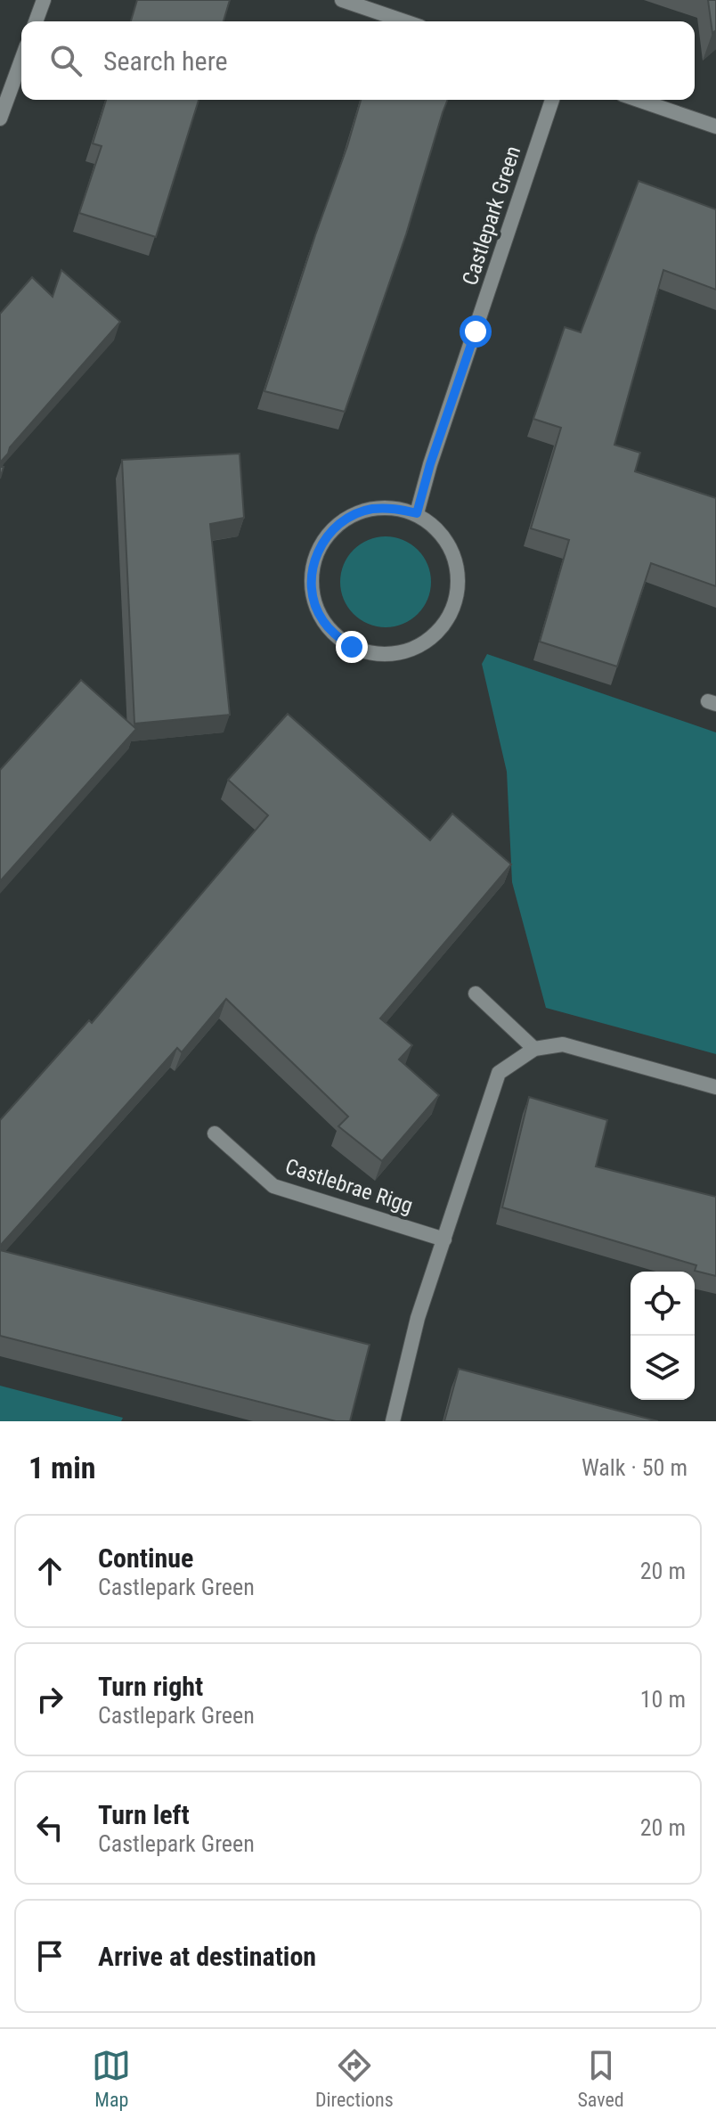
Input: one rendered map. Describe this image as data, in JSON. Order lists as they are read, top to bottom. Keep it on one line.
{"streets":{"street":["Castlepark Green","Castlebrae Rigg"]},"page":{"search":"Search here","heading":["1 min","Walk · 50 m"],"list":[["Continue","Castlepark Green","20 m"],["Turn right","Castlepark Green","10 m"],["Turn left","Castlepark Green","20 m"],"Arrive at destination"],"nav":["Map","Directions","Saved"]}}
